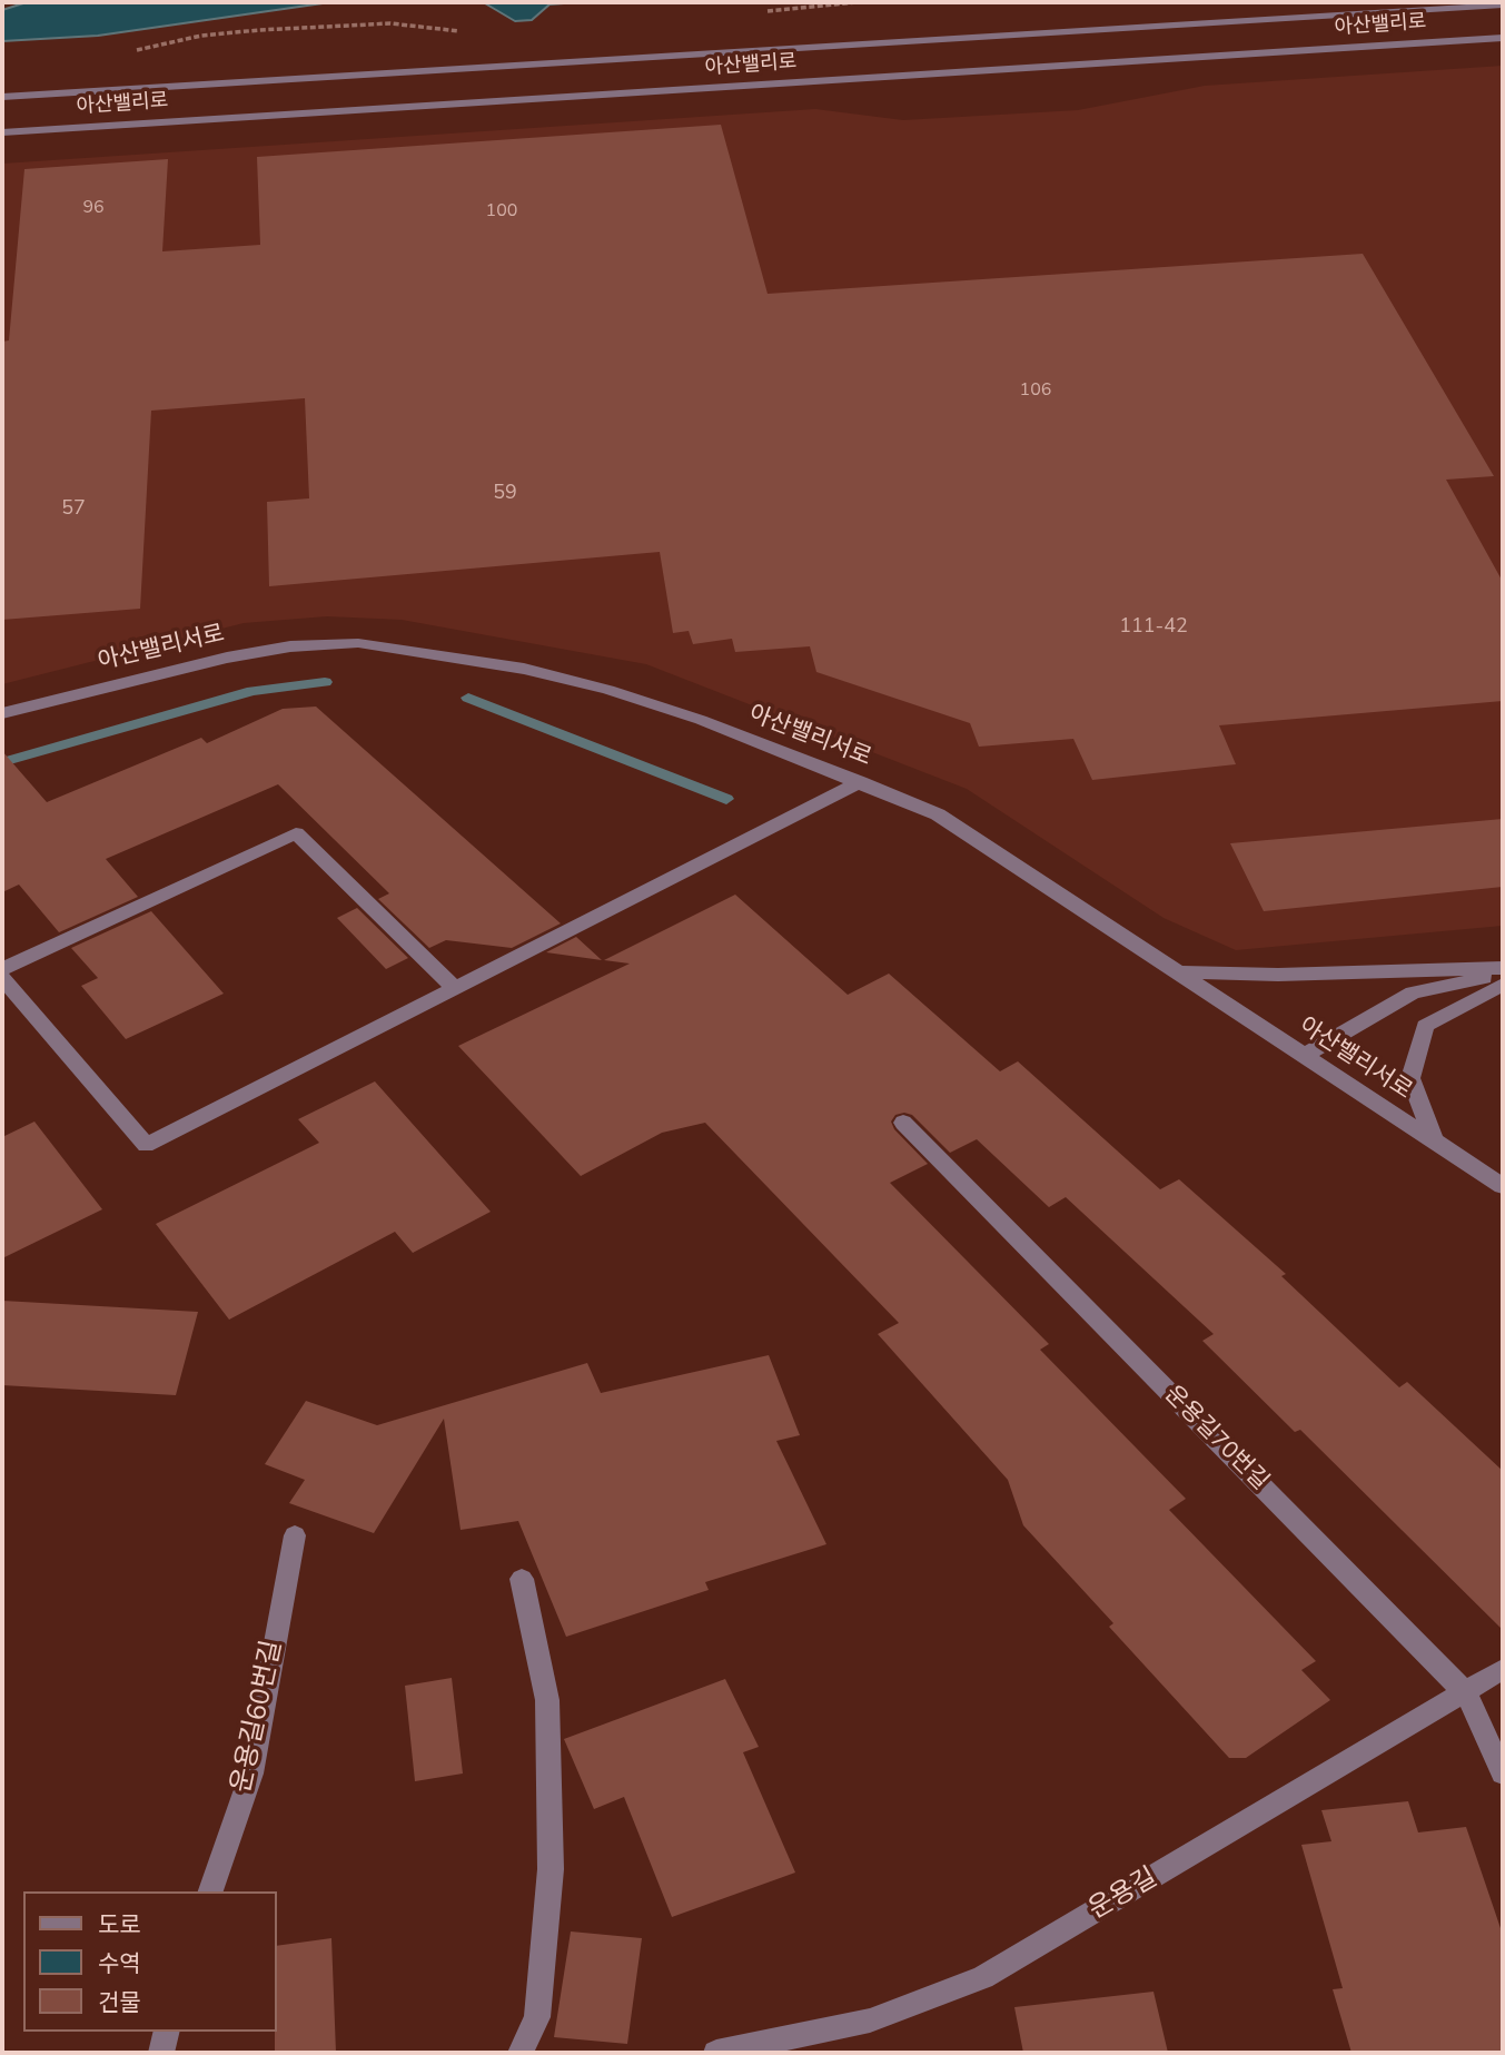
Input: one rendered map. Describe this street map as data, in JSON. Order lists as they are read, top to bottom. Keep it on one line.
{"streets":{"street":["아산밸리로","아산밸리서로","운용길70번길","운용길60번길","운용길"]},"crossings":[["운용길70번길","운용길"]],"house_numbers":["96","100","106","59","57","111-42"],"legend":["도로","수역","건물"]}
